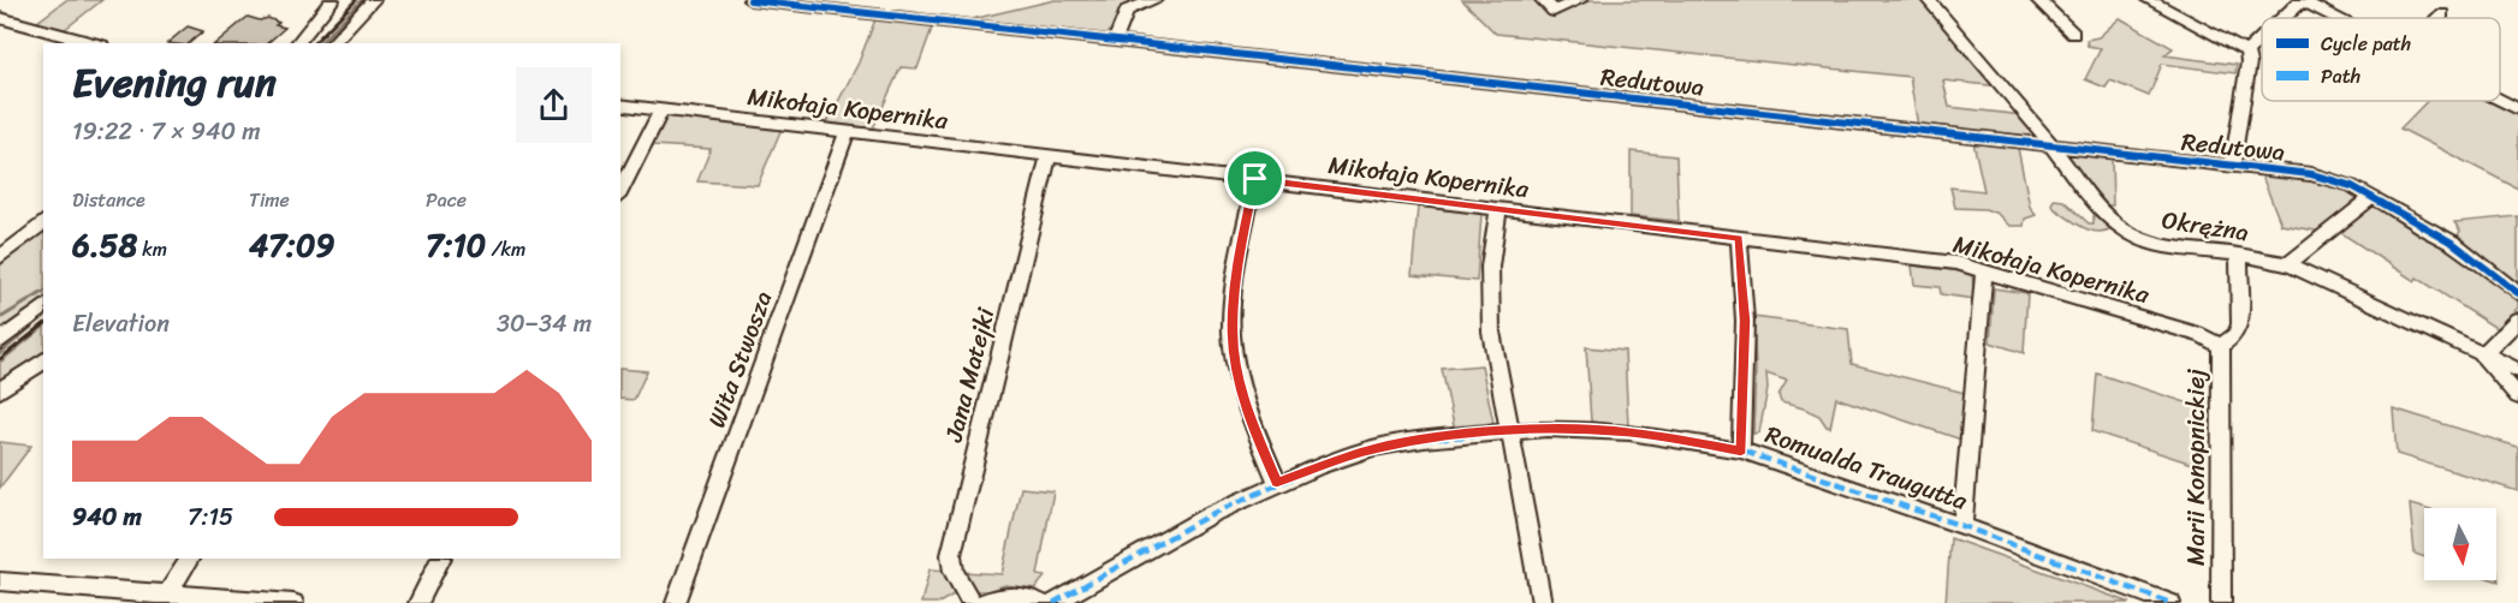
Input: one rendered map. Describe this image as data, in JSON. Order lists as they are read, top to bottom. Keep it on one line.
{"streets":{"street":["Redutowa","Mikołaja Kopernika","Okrężna","Wita Stwosza","Jana Matejki","Romualda Traugutta","Marii Konopnickiej"]},"crossings":[["Redutowa","Okrężna"],["Mikołaja Kopernika","Wita Stwosza"],["Mikołaja Kopernika","Jana Matejki"],["Mikołaja Kopernika","Marii Konopnickiej"],["Okrężna","Marii Konopnickiej"]],"legend":["Cycle path","Path"],"north":"bottom","page":{"heading":["Evening run","19:22 · 7 × 940 m"],"stats":[["Distance","6.58 km"],["Time","47:09"],["Pace","7:10 /km"]],"chart":["Elevation","30–34 m"],"list":[{"name":"940 m","note":"7:15"}]}}
